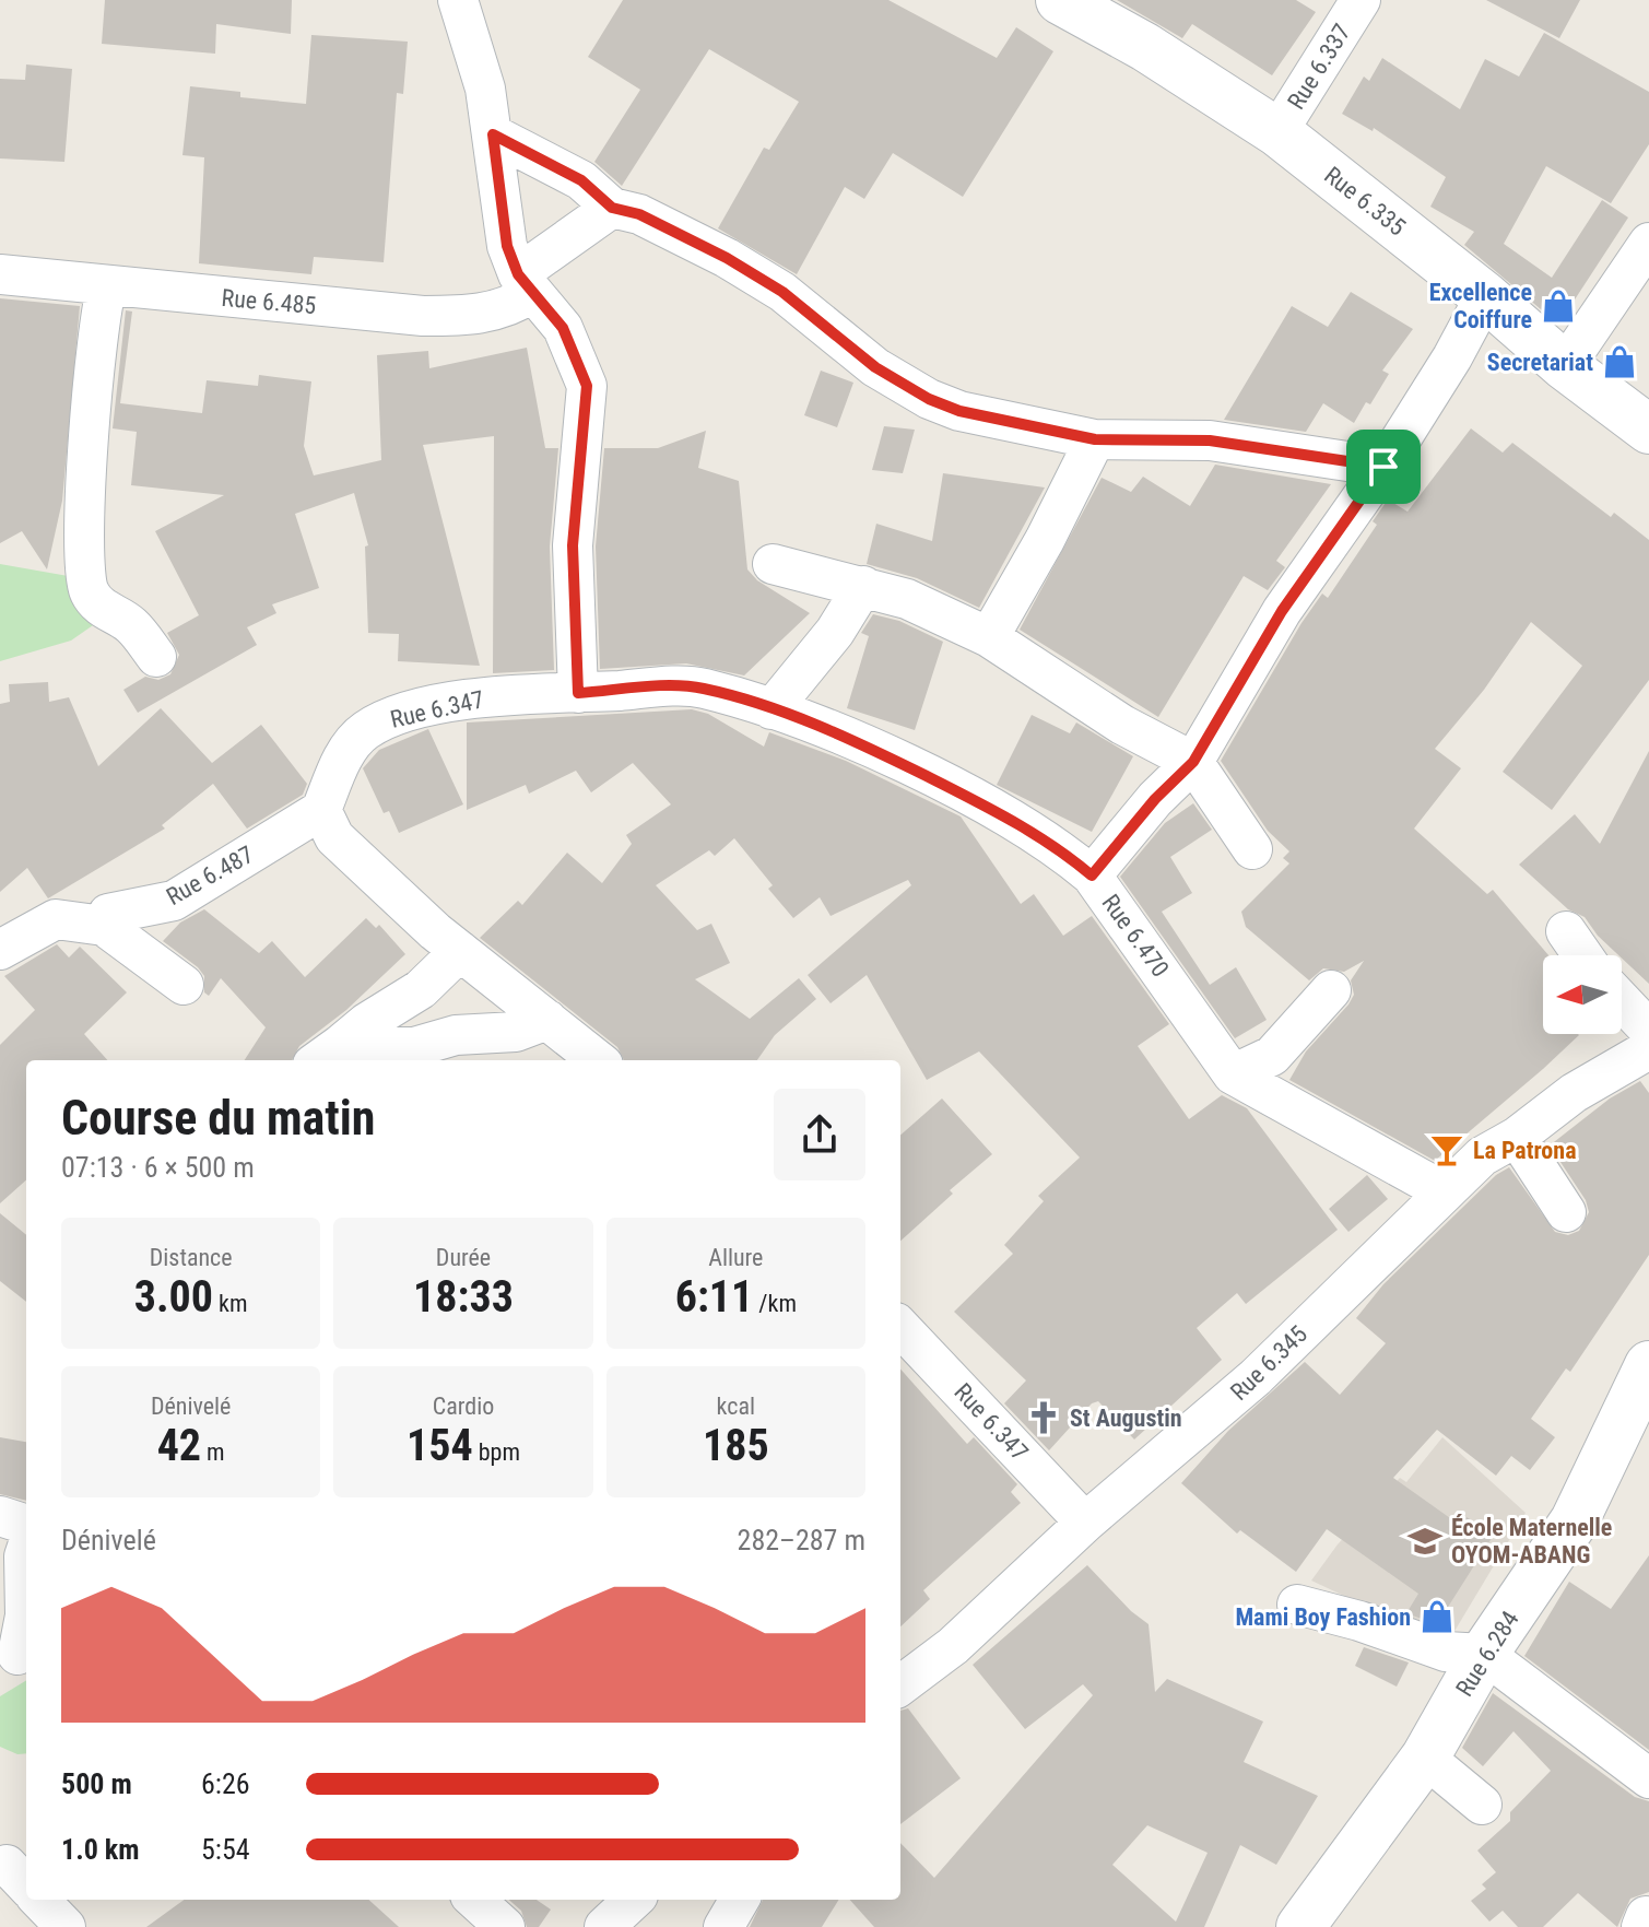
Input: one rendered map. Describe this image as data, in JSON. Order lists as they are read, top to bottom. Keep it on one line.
{"streets":{"street":["Rue 6.337","Rue 6.335","Rue 6.485","Rue 6.347","Rue 6.487","Rue 6.470","Rue 6.345","Rue 6.284"]},"crossings":[["Rue 6.337","Rue 6.335"],["Rue 6.335","Rue 6.470"],["Rue 6.347","Rue 6.487"],["Rue 6.347","Rue 6.470"],["Rue 6.347","Rue 6.345"],["Rue 6.470","Rue 6.345"]],"places":{"shop":["Excellence Coiffure","Secretariat","Mami Boy Fashion"],"bar":["La Patrona"],"church":["St Augustin"],"school or university":["École Maternelle OYOM-ABANG"]},"north":"left","page":{"heading":["Course du matin","07:13 · 6 × 500 m"],"stats":[["Distance","3.00 km"],["Durée","18:33"],["Allure","6:11 /km"],["Dénivelé","42 m"],["Cardio","154 bpm"],["kcal","185"]],"chart":["Dénivelé","282–287 m"],"list":[{"name":"500 m","note":"6:26"},{"name":"1.0 km","note":"5:54"}]}}
